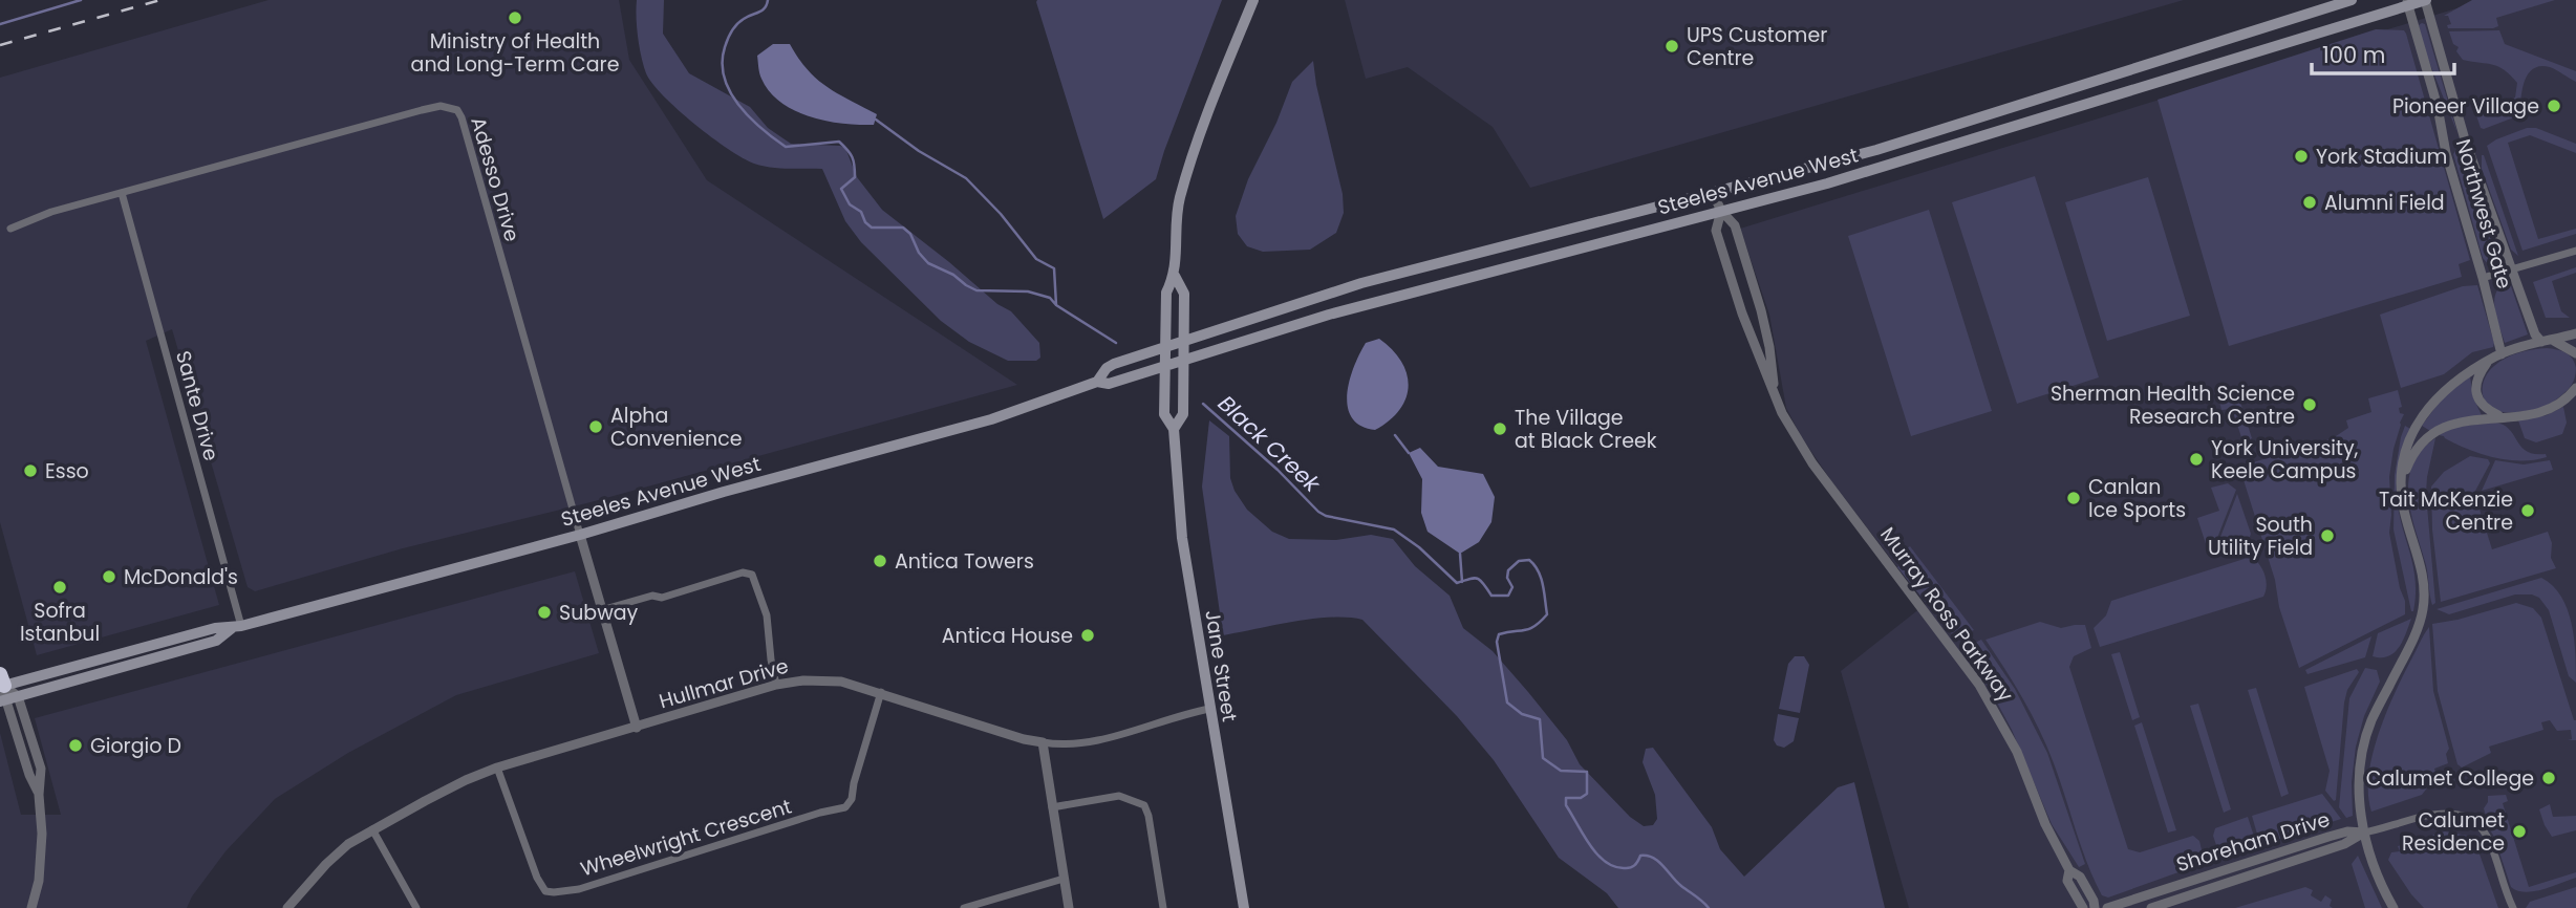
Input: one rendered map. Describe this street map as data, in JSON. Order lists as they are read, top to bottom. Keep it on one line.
{"streets":{"main road":["Steeles Avenue West","Jane Street"],"street":["Adesso Drive","Northwest Gate","Sante Drive","Murray Ross Parkway","Hullmar Drive","Wheelwright Crescent","Shoreham Drive"]},"crossings":[["Adesso Drive","Steeles Avenue West"],["Adesso Drive","Sante Drive"],["Steeles Avenue West","Northwest Gate"],["Steeles Avenue West","Sante Drive"],["Steeles Avenue West","Murray Ross Parkway"],["Steeles Avenue West","Jane Street"],["Jane Street","Hullmar Drive"],["Hullmar Drive","Wheelwright Crescent"]],"water":["Black Creek"],"places":["Ministry of Health and Long-Term Care","UPS Customer Centre","Pioneer Village","York Stadium","Alumni Field","Sherman Health Science Research Centre","Alpha Convenience","The Village at Black Creek","York University, Keele Campus","Esso","Canlan Ice Sports","Tait McKenzie Centre","South Utility Field","Antica Towers","McDonald's","Sofra Istanbul","Subway","Antica House","Giorgio D","Calumet College","Calumet Residence"],"scale_bar":"100 m"}
